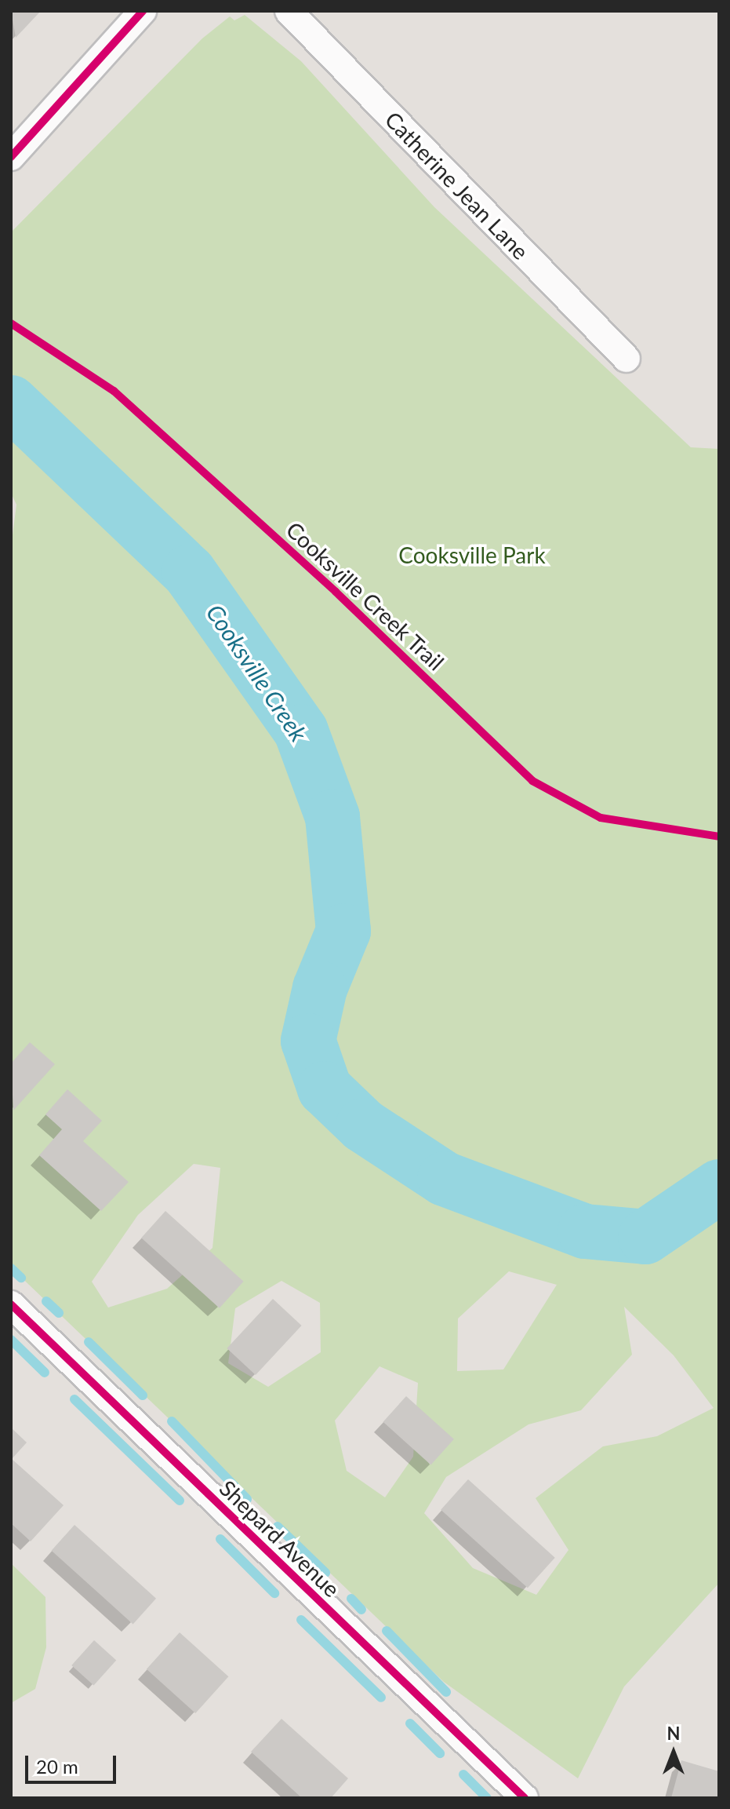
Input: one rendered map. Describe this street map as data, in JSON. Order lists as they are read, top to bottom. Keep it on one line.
{"streets":{"street":["Catherine Jean Lane","Shepard Avenue"],"cycle path":["Cooksville Creek Trail"]},"water":["Cooksville Creek"],"parks":["Cooksville Park"],"scale_bar":"20 m","north":"top"}
